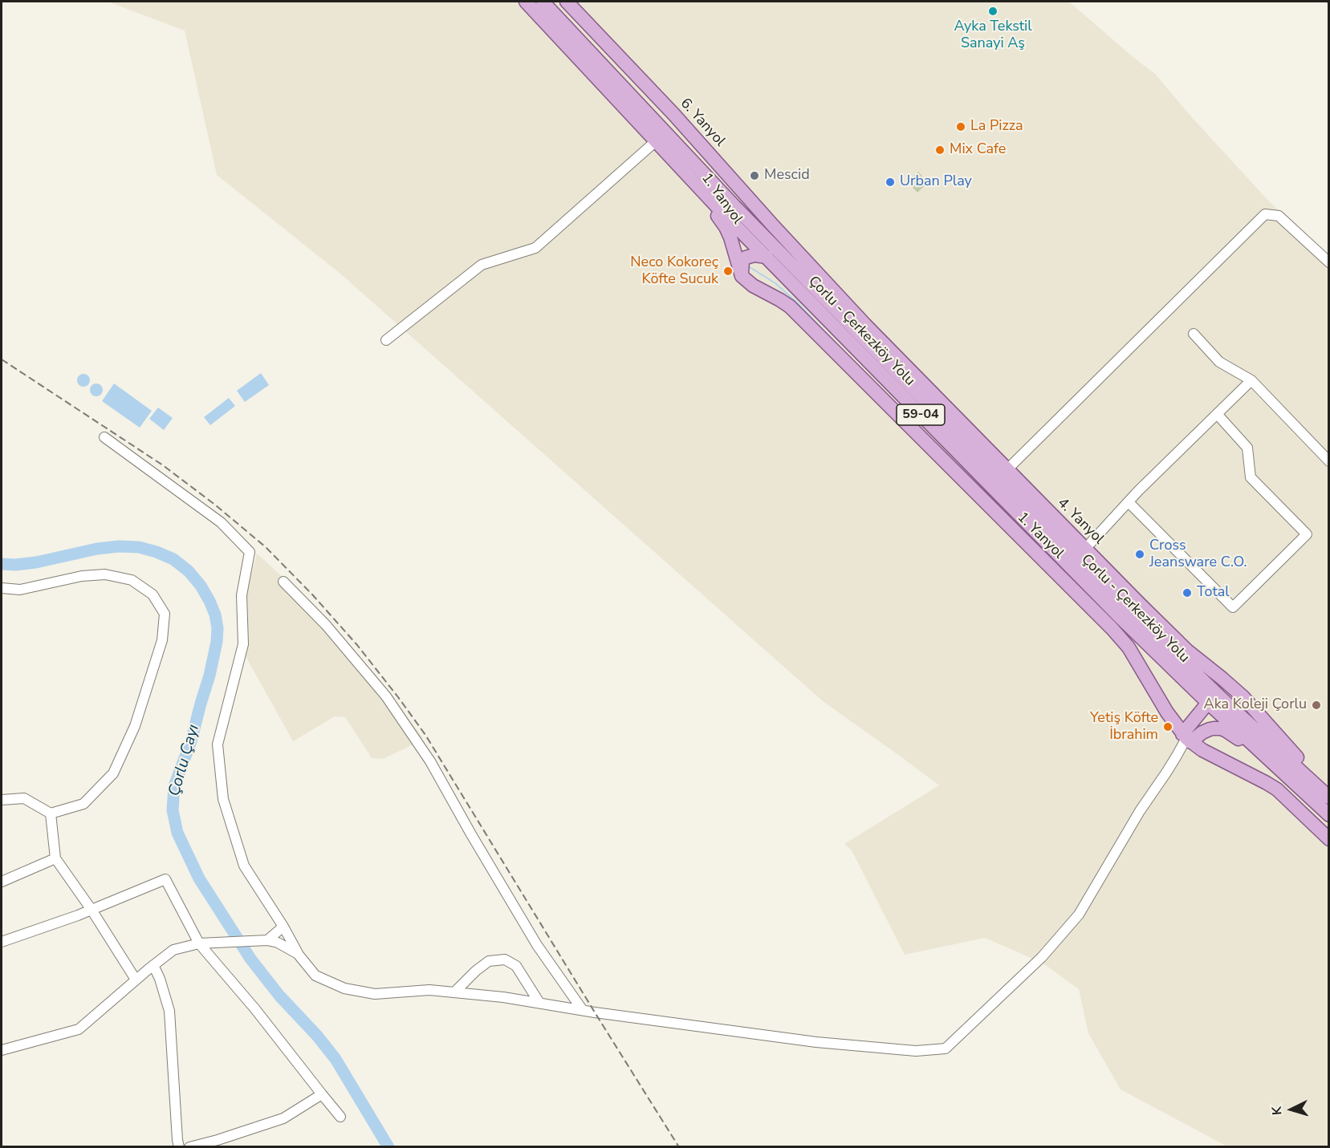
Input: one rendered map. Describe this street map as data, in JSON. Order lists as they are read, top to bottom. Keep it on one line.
{"streets":{"main road":["6. Yanyol","1. Yanyol","Çorlu - Çerkezköy Yolu","59-04","4. Yanyol"]},"crossings":[["6. Yanyol","4. Yanyol"],["1. Yanyol","Çorlu - Çerkezköy Yolu"],["Çorlu - Çerkezköy Yolu","4. Yanyol"]],"water":["Çorlu Çayı"],"places":["Ayka Tekstil Sanayi Aş","La Pizza","Mix Cafe","Mescid","Urban Play","Neco Kokoreç Köfte Sucuk","Cross Jeansware C.O.","Total","Aka Koleji Çorlu","Yetiş Köfte İbrahim"],"north":"left"}
